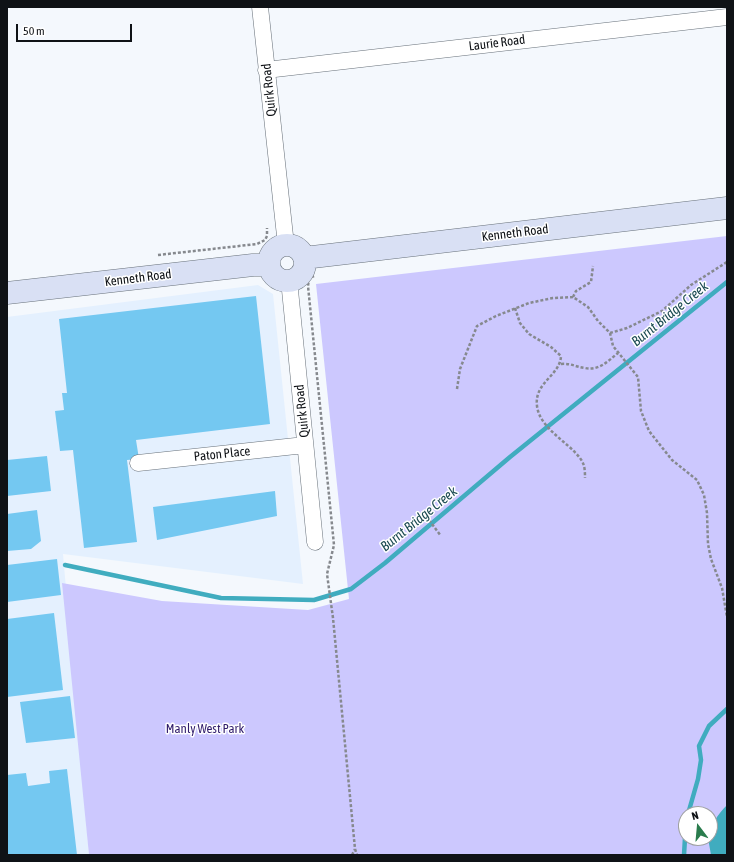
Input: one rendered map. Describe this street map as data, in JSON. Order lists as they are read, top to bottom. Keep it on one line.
{"streets":{"main road":["Kenneth Road"],"street":["Laurie Road","Quirk Road","Paton Place"]},"crossings":[["Laurie Road","Quirk Road"],["Quirk Road","Kenneth Road"],["Quirk Road","Paton Place"]],"water":["Burnt Bridge Creek"],"parks":["Manly West Park"],"scale_bar":"50 m","north":"top"}
